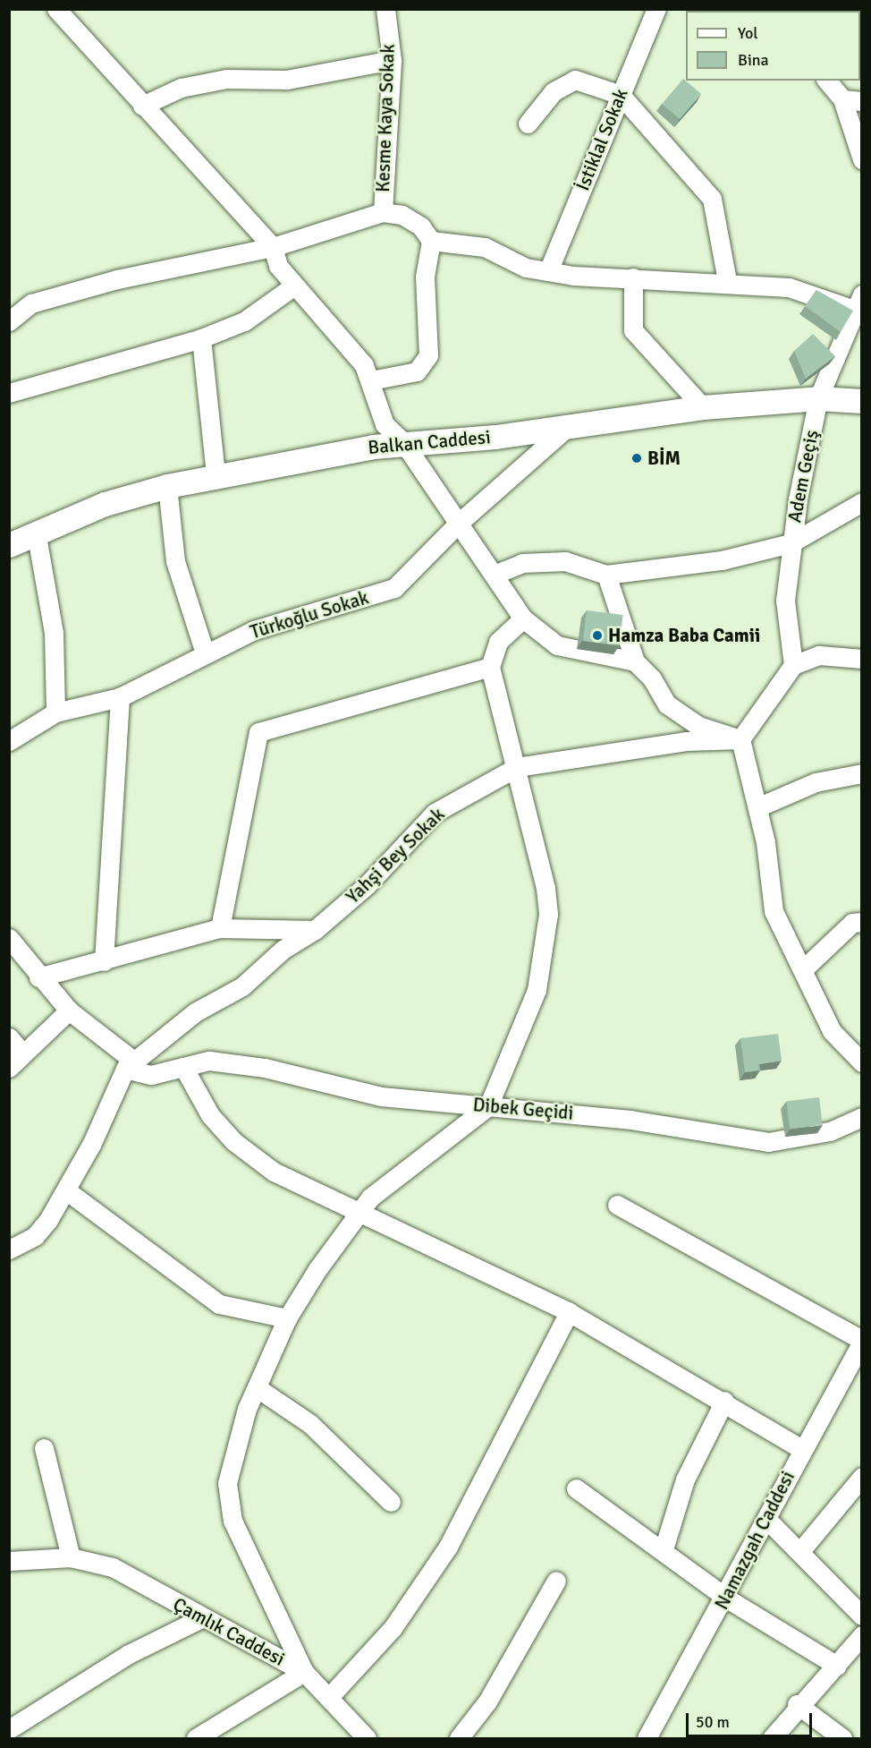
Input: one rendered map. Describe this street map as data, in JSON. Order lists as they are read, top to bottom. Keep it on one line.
{"streets":{"main road":["Balkan Caddesi"],"street":["Kesme Kaya Sokak","İstiklal Sokak","Adem Geçiş","Türkoğlu Sokak","Yahşi Bey Sokak","Dibek Geçidi","Namazgah Caddesi","Çamlık Caddesi"]},"crossings":[["Balkan Caddesi","Adem Geçiş"],["Balkan Caddesi","Türkoğlu Sokak"],["Yahşi Bey Sokak","Dibek Geçidi"]],"places":["BİM","Hamza Baba Camii"],"legend":["Yol","Bina"],"scale_bar":"50 m"}
